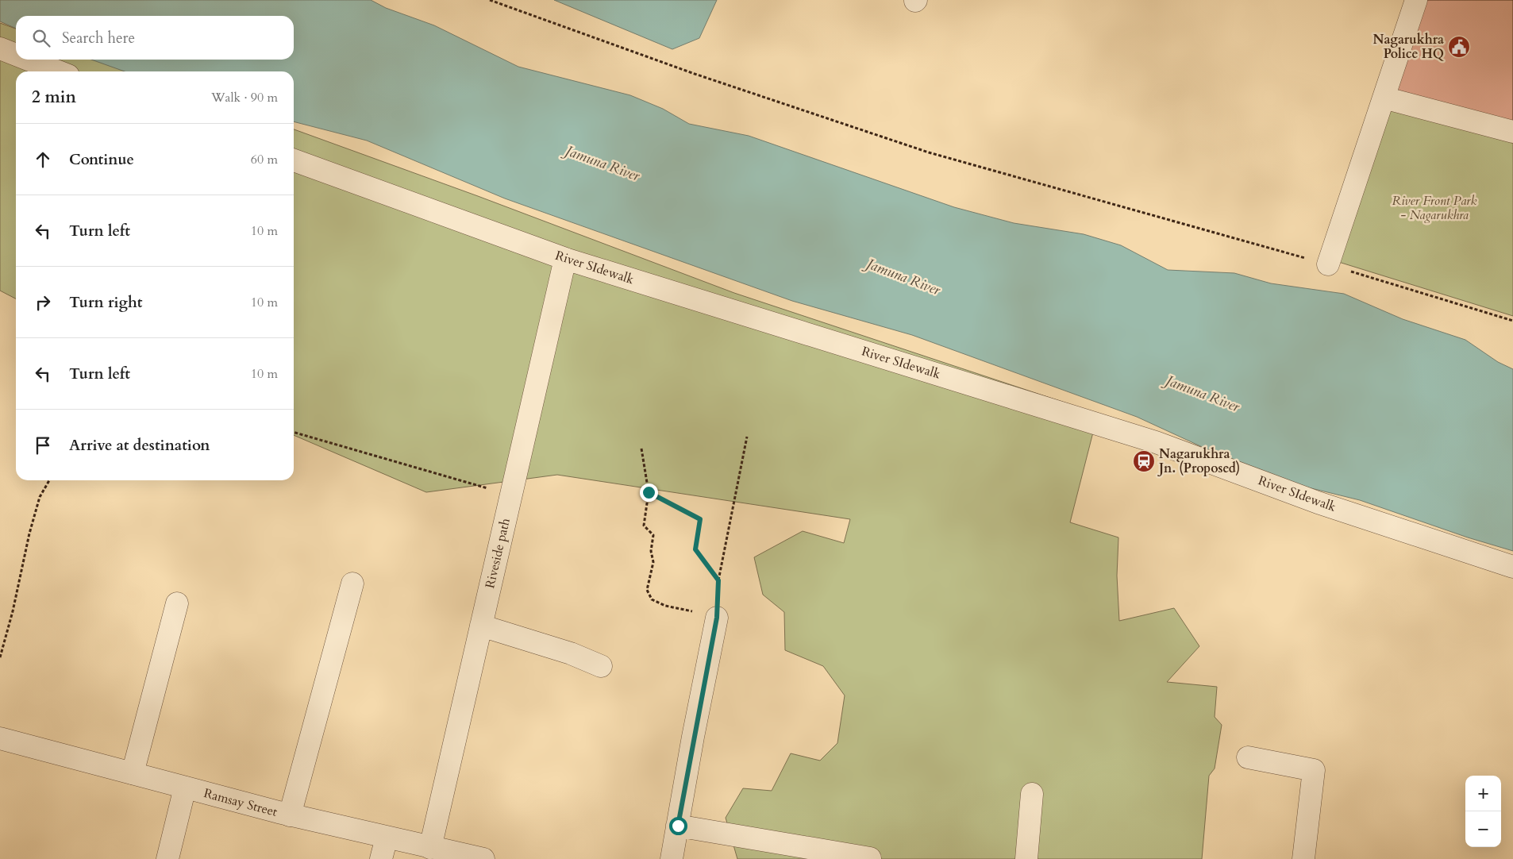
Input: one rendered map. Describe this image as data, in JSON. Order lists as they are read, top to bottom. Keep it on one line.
{"streets":{"street":["River SIdewalk","Riveside path","Ramsay Street"]},"crossings":[["River SIdewalk","Riveside path"],["Riveside path","Ramsay Street"]],"water":["Jamuna River"],"parks":["River Front Park - Nagarukhra"],"places":{"public building":["Nagarukhra Police HQ"],"station":["Nagarukhra Jn. (Proposed)"]},"page":{"search":"Search here","heading":["2 min","Walk · 90 m"],"list":[["Continue","60 m"],["Turn left","10 m"],["Turn right","10 m"],["Turn left","10 m"],"Arrive at destination"],"map_buttons":["+","−"]}}
